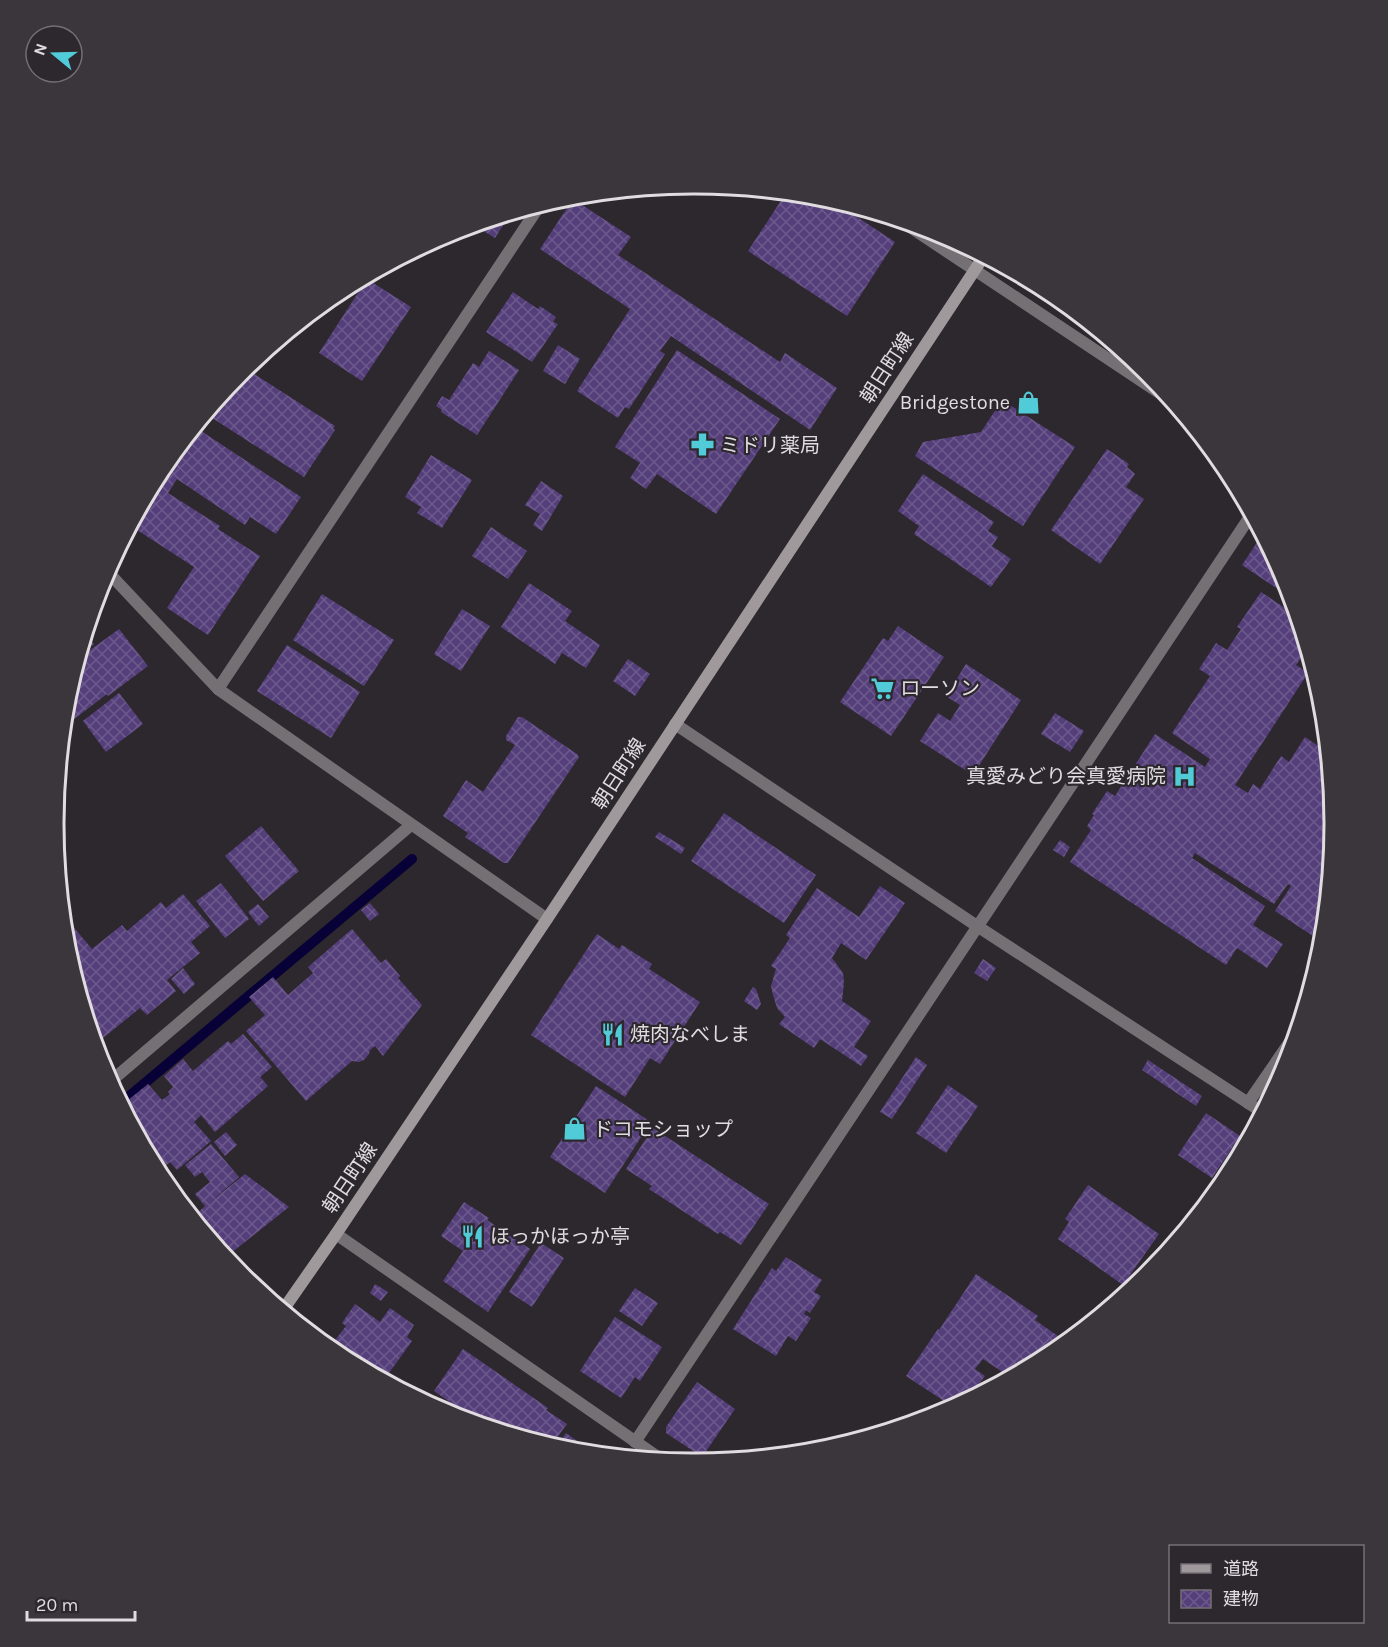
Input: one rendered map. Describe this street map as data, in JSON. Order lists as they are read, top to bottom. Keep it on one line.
{"streets":{"street":["朝日町線"]},"places":{"shop":["Bridgestone","ドコモショップ"],"pharmacy":["ミドリ薬局"],"supermarket":["ローソン"],"hospital":["真愛みどり会真愛病院"],"restaurant":["焼肉なべしま","ほっかほっか亭"]},"legend":["道路","建物"],"scale_bar":"20 m","north":"left"}
